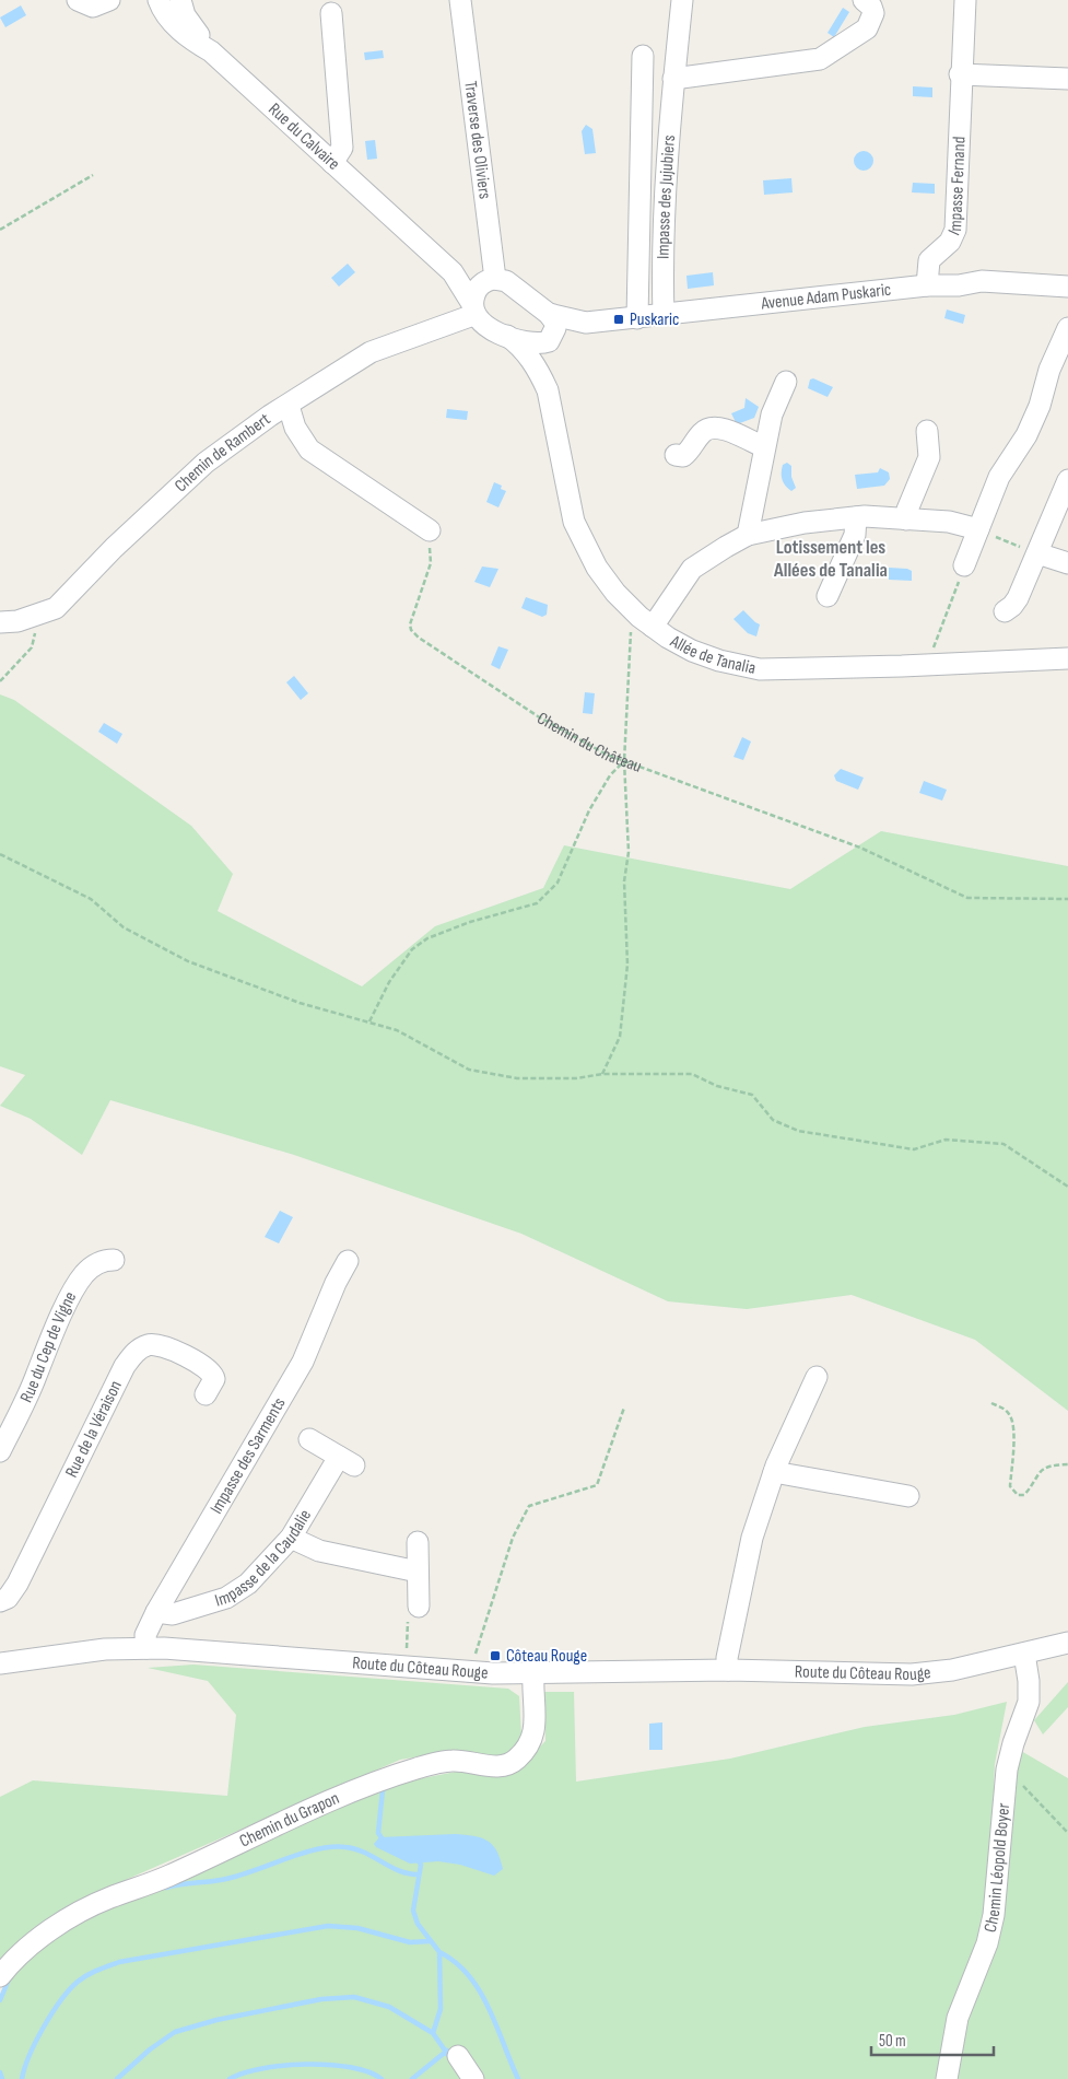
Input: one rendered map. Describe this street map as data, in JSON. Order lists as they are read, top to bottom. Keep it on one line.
{"streets":{"street":["Rue du Calvaire","Traverse des Oliviers","Impasse Fernand","Impasse des Jujubiers","Avenue Adam Puskaric","Chemin de Rambert","Allée de Tanalia","Rue du Cep de Vigne","Rue de la Véraison","Impasse des Sarments","Impasse de la Caudalie","Route du Côteau Rouge","Chemin du Grapon","Chemin Léopold Boyer"],"path":["Chemin du Château"]},"crossings":[["Rue du Calvaire","Traverse des Oliviers"],["Rue du Calvaire","Avenue Adam Puskaric"],["Rue du Calvaire","Chemin de Rambert"],["Rue du Calvaire","Allée de Tanalia"],["Impasse Fernand","Avenue Adam Puskaric"],["Impasse des Jujubiers","Avenue Adam Puskaric"],["Impasse des Sarments","Impasse de la Caudalie"],["Impasse des Sarments","Route du Côteau Rouge"],["Route du Côteau Rouge","Chemin du Grapon"],["Route du Côteau Rouge","Chemin Léopold Boyer"]],"districts":["Lotissement les Allées de Tanalia"],"places":{"transit":["Puskaric","Côteau Rouge"]},"scale_bar":"50 m"}
